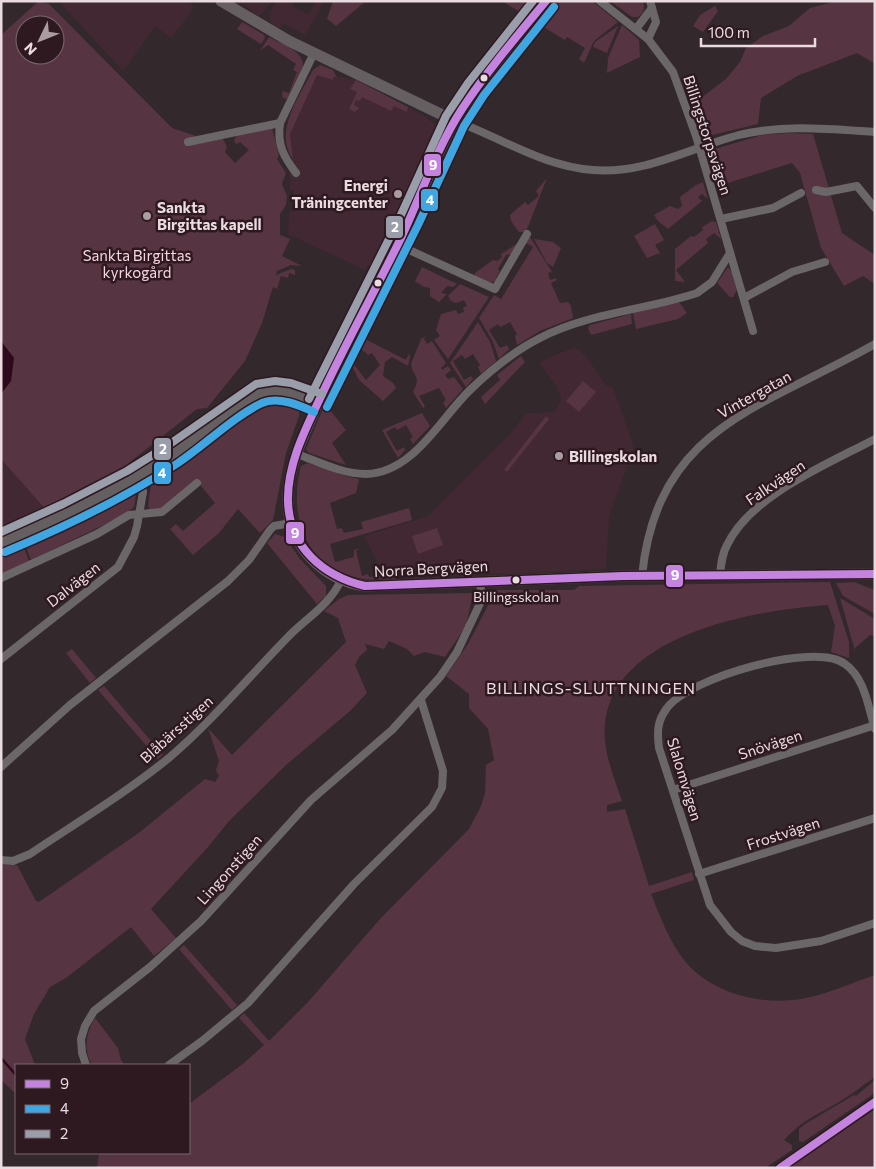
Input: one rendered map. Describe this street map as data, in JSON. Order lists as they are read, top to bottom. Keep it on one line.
{"streets":{"street":["Billingstorpsvägen","Vintergatan","Falkvägen","Norra Bergvägen","Dalvägen","Blåbärsstigen","Snövägen","Slalomvägen","Frostvägen","Lingonstigen"]},"crossings":[["Vintergatan","Norra Bergvägen"],["Falkvägen","Norra Bergvägen"],["Norra Bergvägen","Blåbärsstigen"],["Norra Bergvägen","Lingonstigen"],["Snövägen","Slalomvägen"],["Slalomvägen","Frostvägen"]],"districts":["BILLINGS-SLUTTNINGEN"],"parks":["Sankta Birgittas kyrkogård"],"places":["Energi Träningcenter","Sankta Birgittas kapell","Billingskolan","Billingsskolan"],"lines":["transit line 9","transit line 2","transit line 4"],"legend":["9","4","2"],"scale_bar":"100 m","north":"bottom left"}
